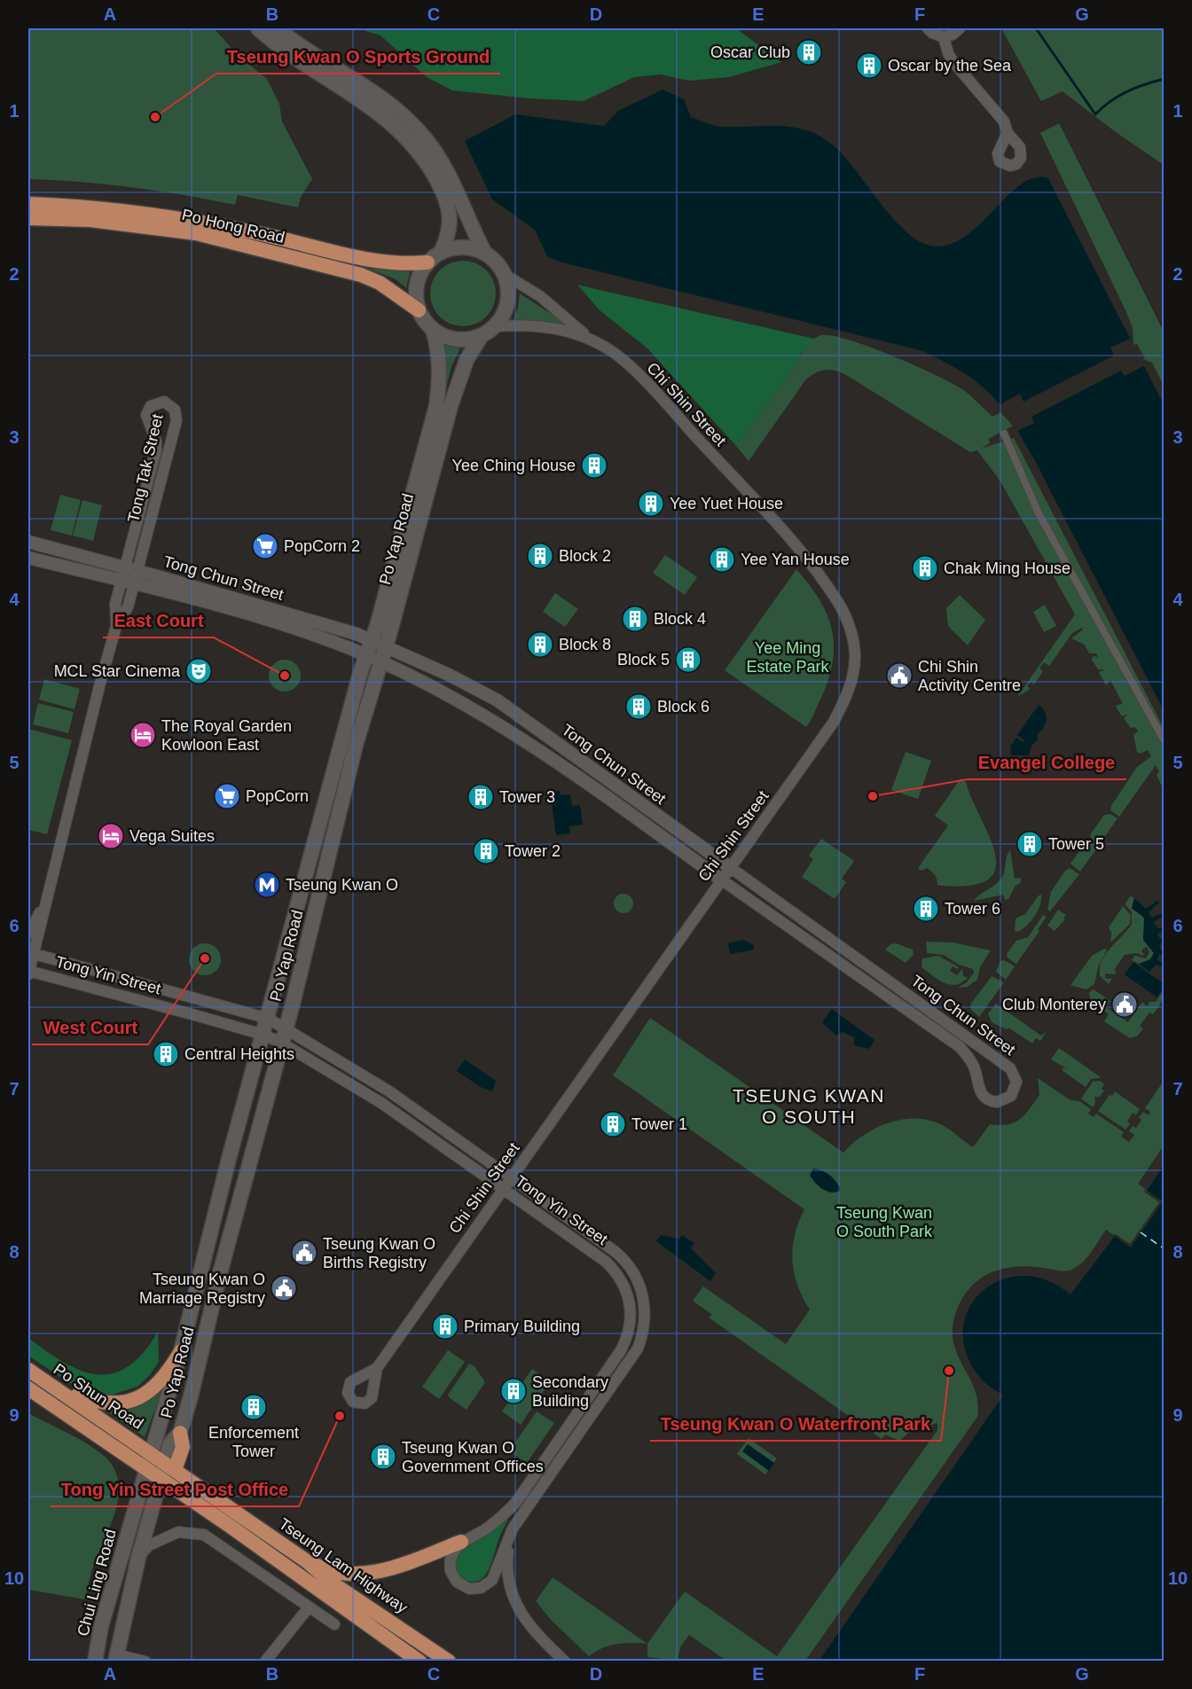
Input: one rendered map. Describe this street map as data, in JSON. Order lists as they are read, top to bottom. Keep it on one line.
{"streets":{"main road":["Po Hong Road","Po Yap Road","Po Shun Road","Tseung Lam Highway","Chui Ling Road"],"street":["Chi Shin Street","Tong Tak Street","Tong Chun Street","Tong Yin Street"]},"crossings":[["Po Hong Road","Chi Shin Street"],["Po Hong Road","Po Yap Road"],["Chi Shin Street","Po Yap Road"],["Chi Shin Street","Tong Chun Street"],["Chi Shin Street","Tong Yin Street"],["Tong Tak Street","Tong Chun Street"],["Tong Tak Street","Tong Yin Street"],["Po Yap Road","Tong Chun Street"],["Po Yap Road","Tong Yin Street"],["Po Yap Road","Po Shun Road"],["Po Yap Road","Tseung Lam Highway"],["Po Yap Road","Chui Ling Road"],["Po Shun Road","Tseung Lam Highway"],["Po Shun Road","Chui Ling Road"]],"districts":["TSEUNG KWAN O SOUTH"],"parks":["Yee Ming Estate Park","Tseung Kwan O South Park"],"places":{"building":["Oscar Club","Oscar by the Sea","Yee Ching House","Yee Yuet House","Block 2","Yee Yan House","Chak Ming House","Block 4","Block 8","Block 5","Block 6","Tower 3","Tower 5","Tower 2","Tower 6","Central Heights","Tower 1","Primary Building","Secondary Building","Enforcement Tower","Tseung Kwan O Government Offices"],"other":["Tseung Kwan O Sports Ground","East Court","Evangel College","West Court","Tseung Kwan O Waterfront Park","Tong Yin Street Post Office"],"supermarket":["PopCorn 2","PopCorn"],"theatre":["MCL Star Cinema"],"public building":["Chi Shin Activity Centre","Club Monterey","Tseung Kwan O Births Registry","Tseung Kwan O Marriage Registry"],"hotel":["The Royal Garden Kowloon East","Vega Suites"],"metro station":["Tseung Kwan O"]},"grid":{"columns":["A","B","C","D","E","F","G"],"rows":["1","2","3","4","5","6","7","8","9","10"]}}
